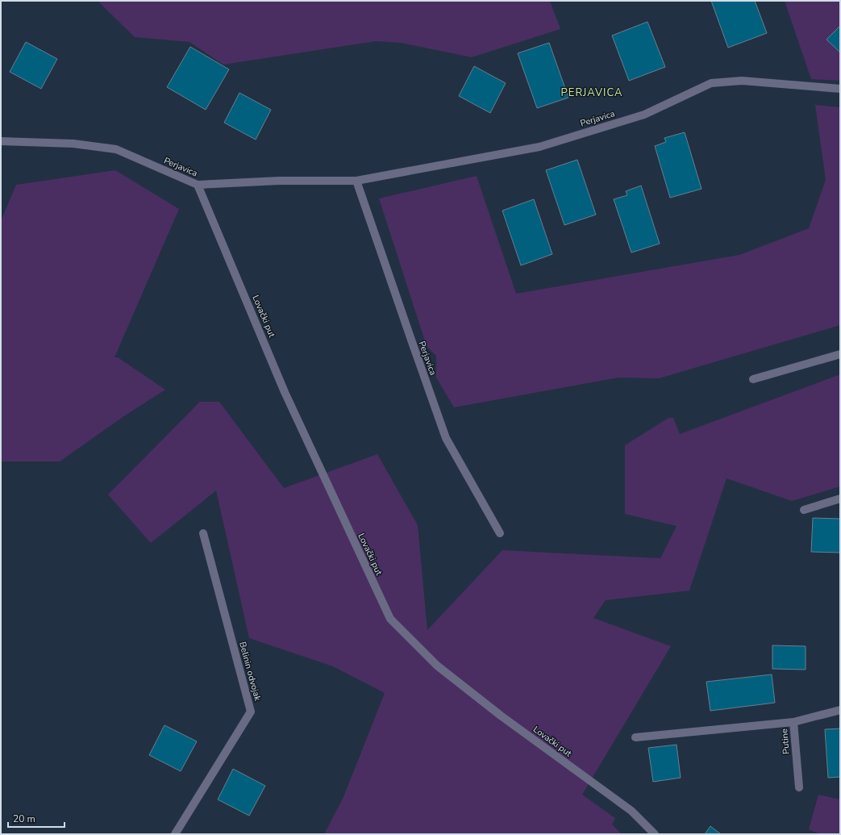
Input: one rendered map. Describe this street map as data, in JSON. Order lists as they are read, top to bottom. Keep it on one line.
{"streets":{"street":["Perjavica","Lovački put","Belinin odvojak","Putine"]},"crossings":[["Perjavica","Lovački put"]],"districts":["PERJAVICA"],"scale_bar":"20 m"}
